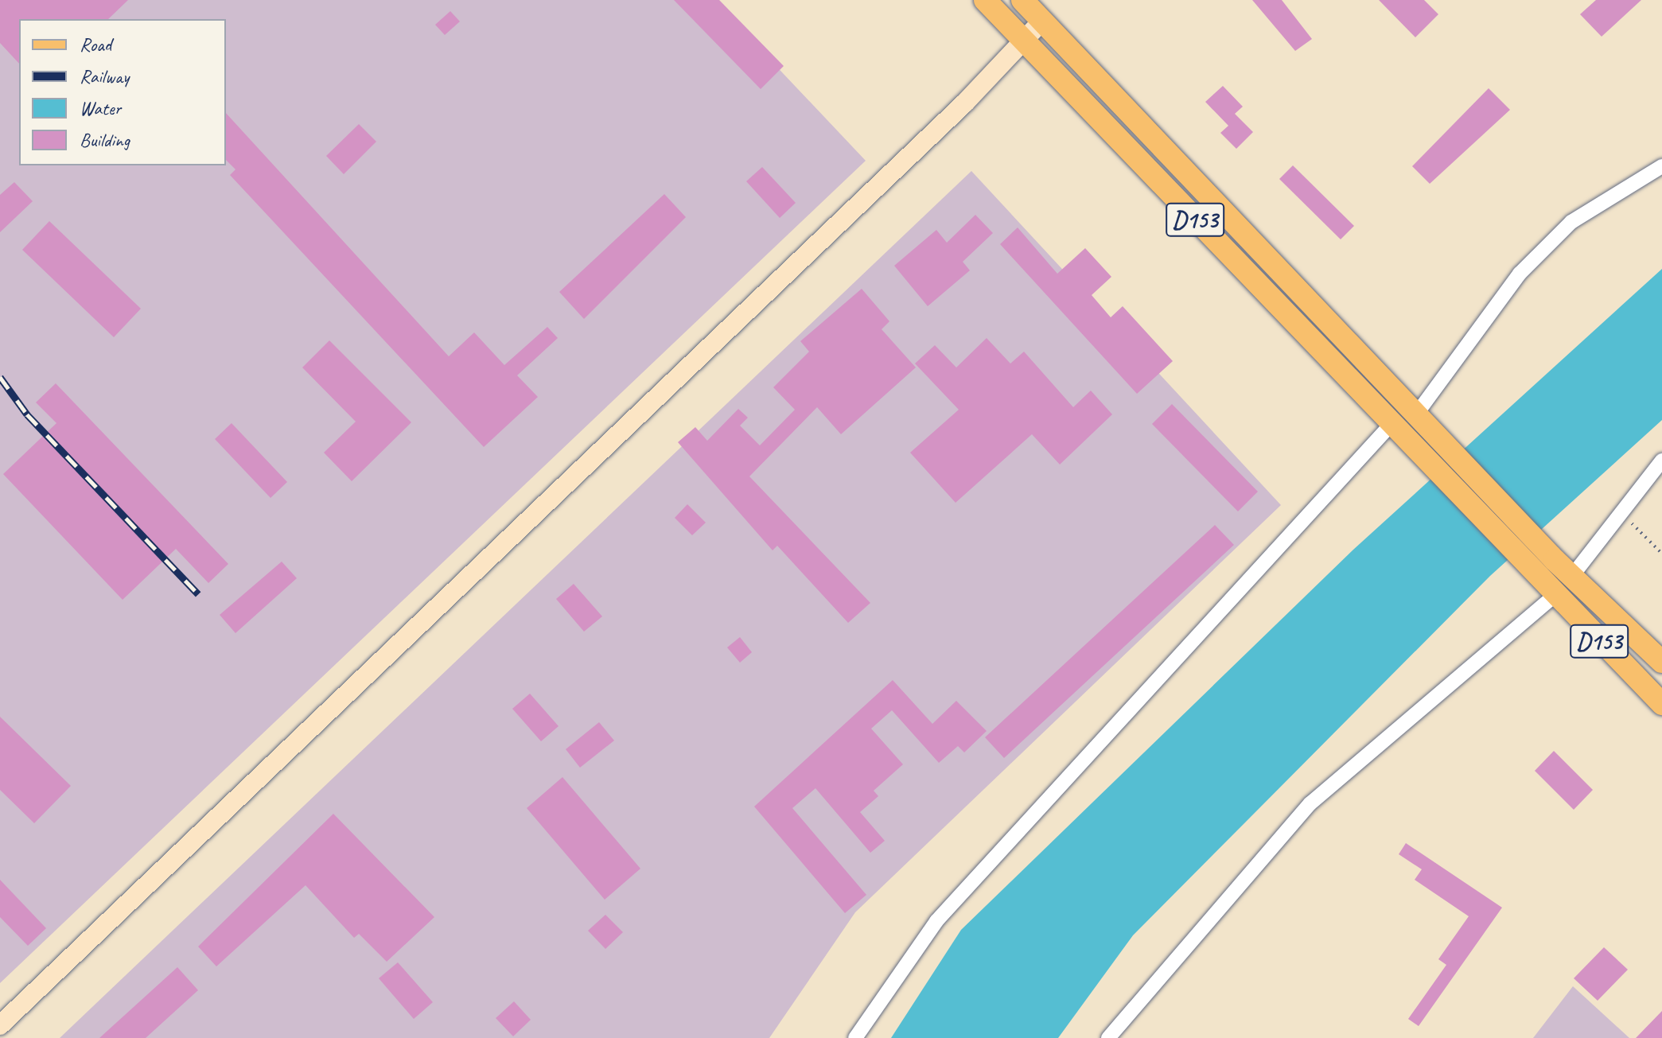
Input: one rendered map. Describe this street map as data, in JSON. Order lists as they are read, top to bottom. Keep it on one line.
{"streets":{"main road":["D153"]},"legend":["Road","Railway","Water","Building"]}
